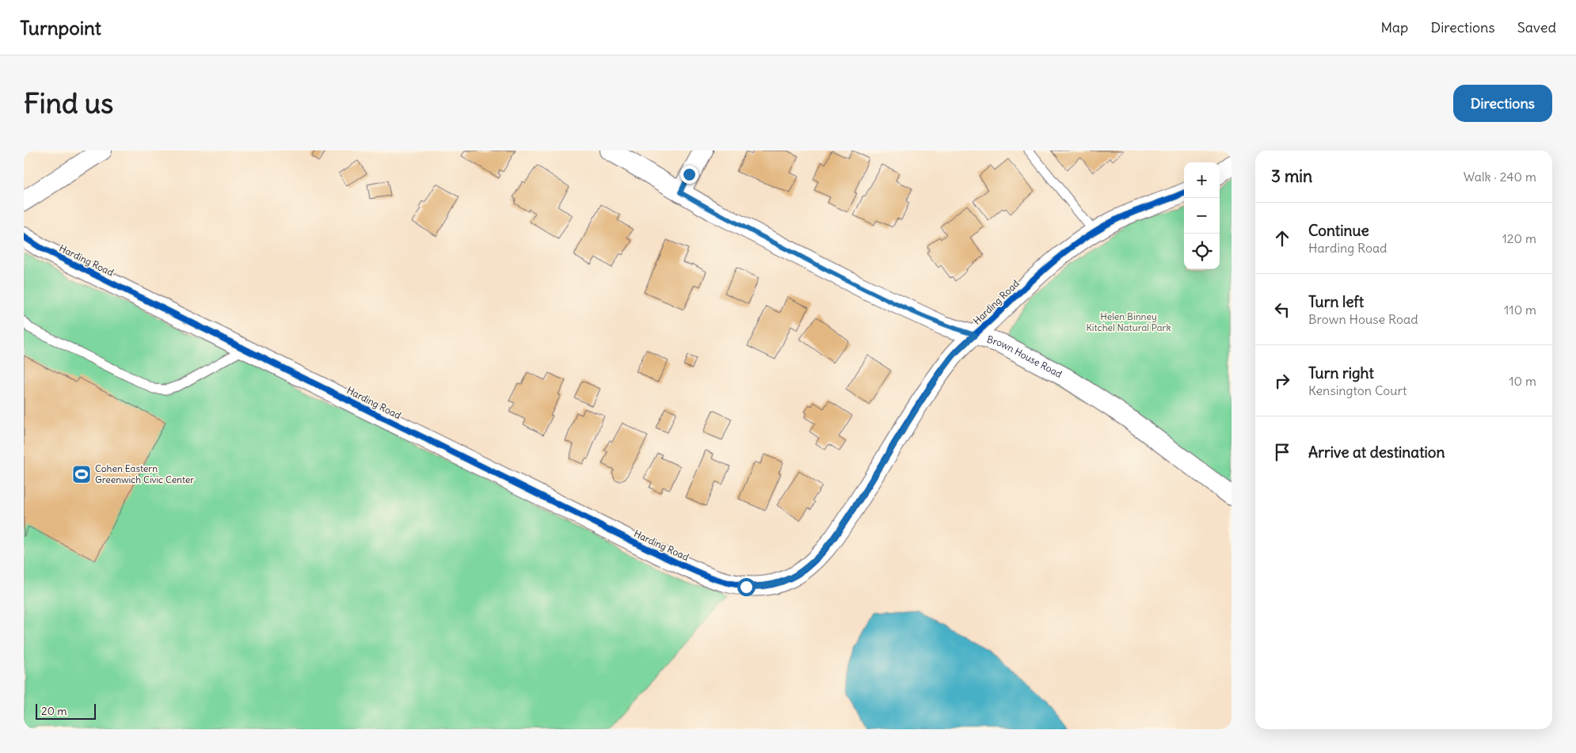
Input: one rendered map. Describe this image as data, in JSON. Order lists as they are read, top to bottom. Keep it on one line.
{"streets":{"street":["Harding Road","Brown House Road"]},"crossings":[["Harding Road","Brown House Road"]],"parks":["Helen Binney Kitchel Natural Park"],"places":{"sports":["Cohen Eastern Greenwich Civic Center"]},"scale_bar":"20 m","page":{"header":"Turnpoint","nav":["Map","Directions","Saved"],"buttons":"Directions","title":"Find us","heading":["3 min","Walk · 240 m"],"map_buttons":["+","−"],"list":[["Continue","Harding Road","120 m"],["Turn left","Brown House Road","110 m"],["Turn right","Kensington Court","10 m"],"Arrive at destination"],"scale":"20 m"}}
